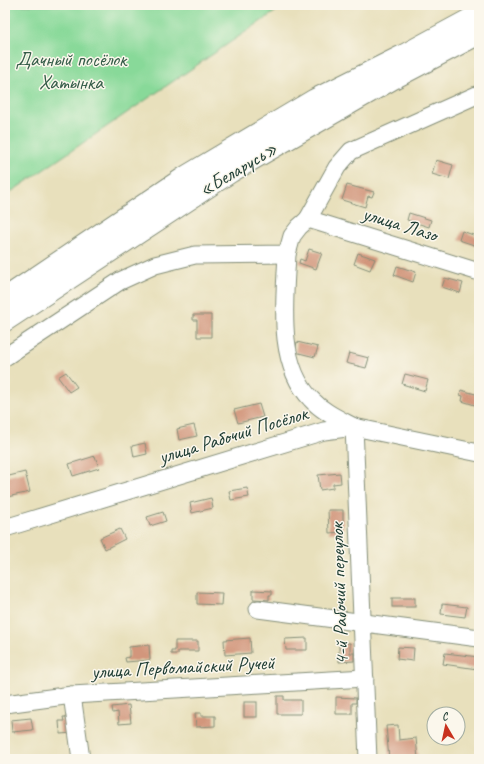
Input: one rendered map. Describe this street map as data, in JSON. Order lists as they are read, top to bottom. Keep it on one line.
{"streets":{"highway":["«Беларусь»"],"street":["улица Лазо","улица Рабочий Посёлок","4-й Рабочий переулок","улица Первомайский Ручей"]},"crossings":[["улица Рабочий Посёлок","4-й Рабочий переулок"],["4-й Рабочий переулок","улица Первомайский Ручей"]],"parks":["Дачный посёлок Хатынка"],"north":"top"}
